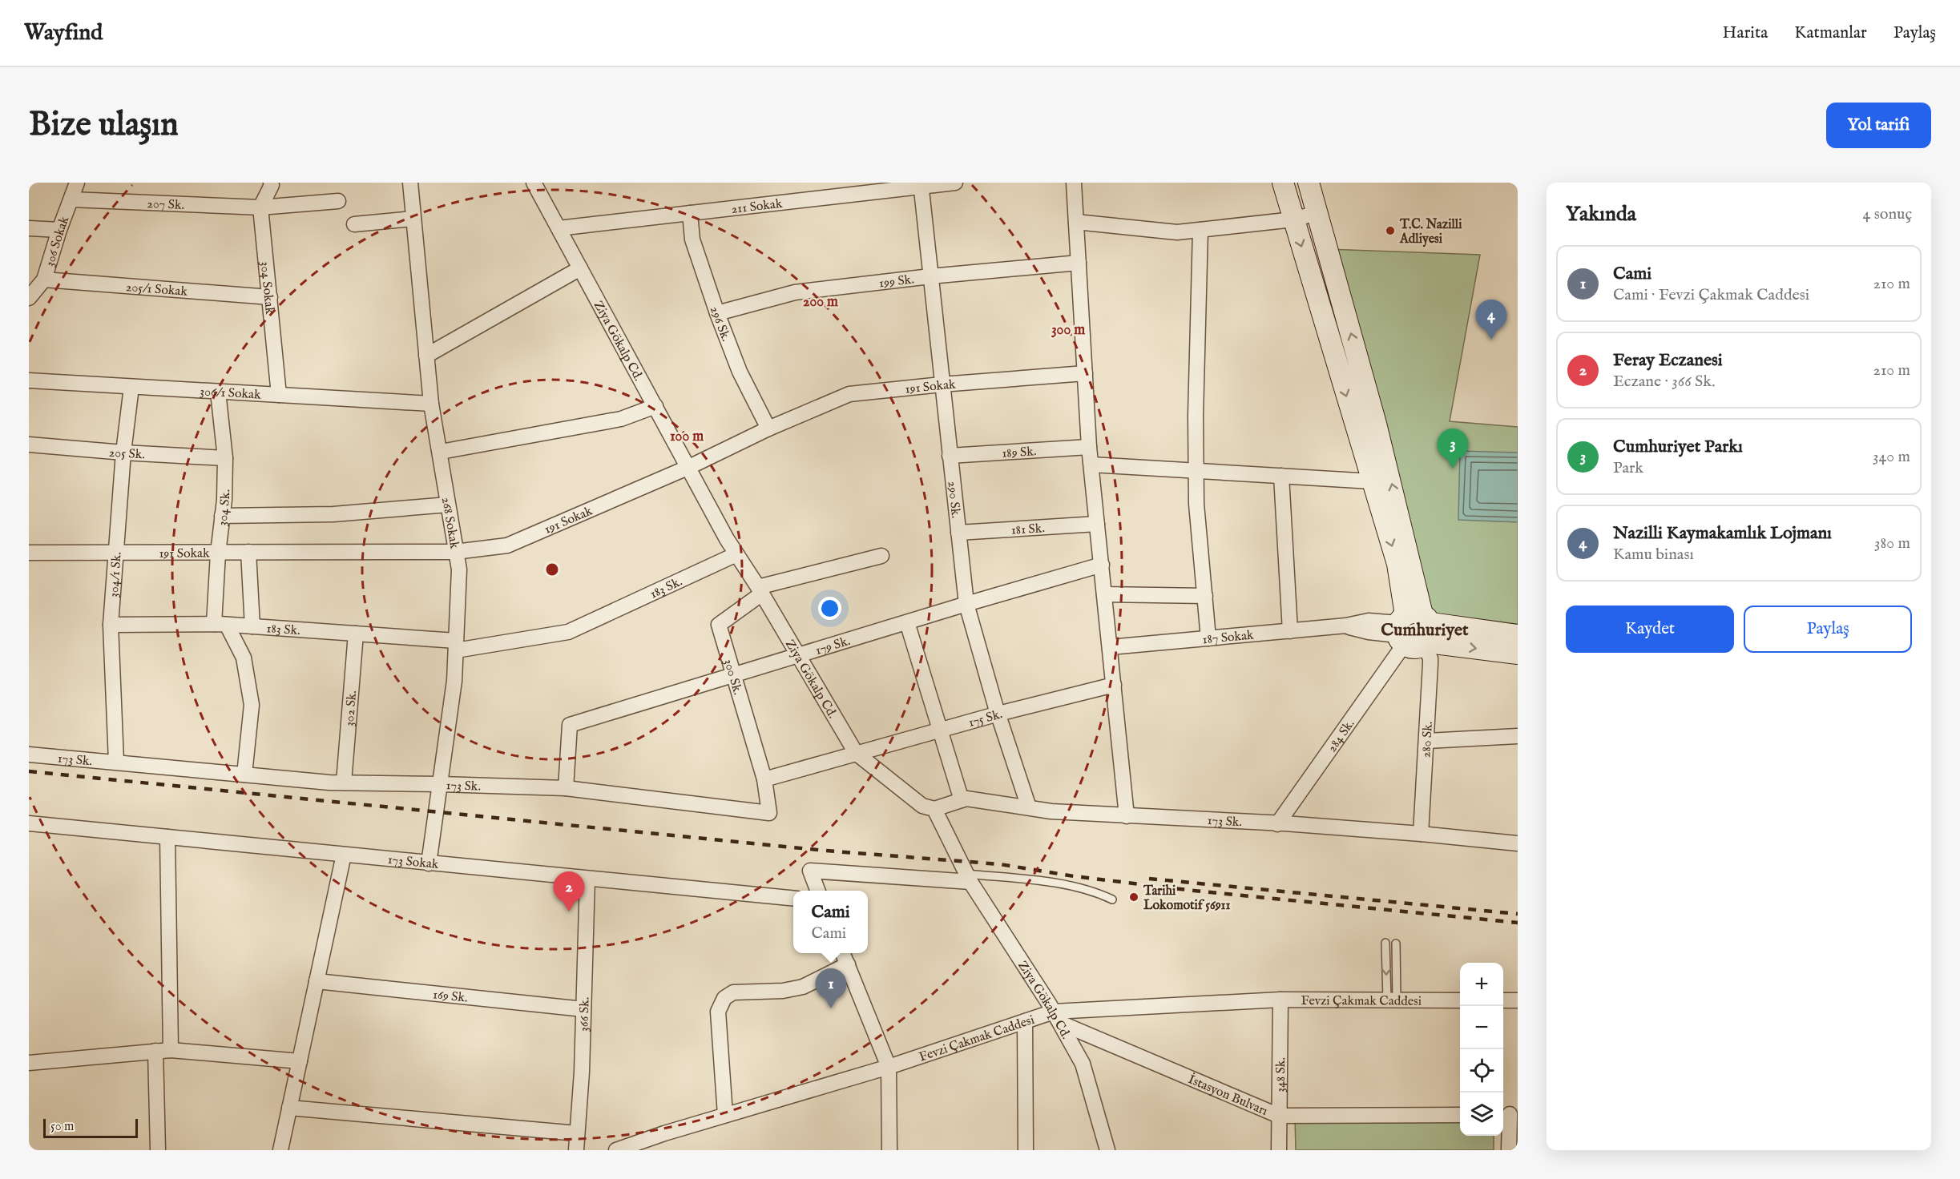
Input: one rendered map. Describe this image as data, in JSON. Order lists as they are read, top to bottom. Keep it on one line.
{"streets":{"main road":["187 Sokak"],"street":["207 Sk.","211 Sokak","306 Sokak","199 Sk.","304 Sokak","205/1 Sokak","296 Sk.","Ziya Gökalp Cd.","191 Sokak","306/1 Sokak","189 Sk.","205 Sk.","290 Sk.","304 Sk.","268 Sokak","181 Sk.","304/1 Sk.","183 Sk.","179 Sk.","300 Sk.","302 Sk.","175 Sk.","284 Sk.","280 Sk.","173 Sk.","173 Sokak","169 Sk.","Fevzi Çakmak Caddesi","366 Sk.","348 Sk.","İstasyon Bulvarı"]},"crossings":[["207 Sk.","306 Sokak"],["207 Sk.","304 Sokak"],["211 Sokak","296 Sk."],["211 Sokak","Ziya Gökalp Cd."],["211 Sokak","290 Sk."],["306 Sokak","205/1 Sokak"],["199 Sk.","296 Sk."],["199 Sk.","290 Sk."],["304 Sokak","205/1 Sokak"],["304 Sokak","306/1 Sokak"],["296 Sk.","191 Sokak"],["Ziya Gökalp Cd.","191 Sokak"],["Ziya Gökalp Cd.","183 Sk."],["Ziya Gökalp Cd.","179 Sk."],["Ziya Gökalp Cd.","300 Sk."],["Ziya Gökalp Cd.","175 Sk."],["Ziya Gökalp Cd.","173 Sk."],["Ziya Gökalp Cd.","Fevzi Çakmak Caddesi"],["Ziya Gökalp Cd.","İstasyon Bulvarı"],["191 Sokak","290 Sk."],["191 Sokak","304 Sk."],["191 Sokak","268 Sokak"],["191 Sokak","304/1 Sk."],["306/1 Sokak","304 Sk."],["306/1 Sokak","268 Sokak"],["306/1 Sokak","304/1 Sk."],["189 Sk.","290 Sk."],["205 Sk.","304 Sk."],["205 Sk.","304/1 Sk."],["290 Sk.","181 Sk."],["290 Sk.","179 Sk."],["290 Sk.","175 Sk."],["290 Sk.","173 Sk."],["304 Sk.","183 Sk."],["268 Sokak","183 Sk."],["268 Sokak","173 Sk."],["268 Sokak","173 Sokak"],["304/1 Sk.","183 Sk."],["304/1 Sk.","173 Sk."],["183 Sk.","302 Sk."],["187 Sokak","284 Sk."],["187 Sokak","280 Sk."],["179 Sk.","300 Sk."],["179 Sk.","173 Sk."],["300 Sk.","173 Sk."],["302 Sk.","173 Sk."],["284 Sk.","280 Sk."],["284 Sk.","173 Sk."],["280 Sk.","173 Sk."],["173 Sokak","366 Sk."],["169 Sk.","366 Sk."],["Fevzi Çakmak Caddesi","348 Sk."],["Fevzi Çakmak Caddesi","İstasyon Bulvarı"],["348 Sk.","İstasyon Bulvarı"]],"districts":["Cumhuriyet"],"places":["T.C. Nazilli Adliyesi","Tarihi Lokomotif 56911"],"scale_bar":"50 m","page":{"header":"Wayfind","nav":["Harita","Katmanlar","Paylaş"],"buttons":["Yol tarifi",["Kaydet","Paylaş"]],"title":"Bize ulaşın","heading":["Yakında","4 sonuç"],"list":[{"mark":"1","name":"Cami","note":"Cami · Fevzi Çakmak Caddesi","value":"210 m"},{"mark":"2","name":"Feray Eczanesi","note":"Eczane · 366 Sk.","value":"210 m"},{"mark":"3","name":"Cumhuriyet Parkı","note":"Park","value":"340 m"},{"mark":"4","name":"Nazilli Kaymakamlık Lojmanı","note":"Kamu binası","value":"380 m"}],"pins":["4","3","2","1"],"popup":["Cami","Cami"],"map_buttons":["+","−"],"scale":"50 m"},"rings":["200 m","300 m","100 m"]}
